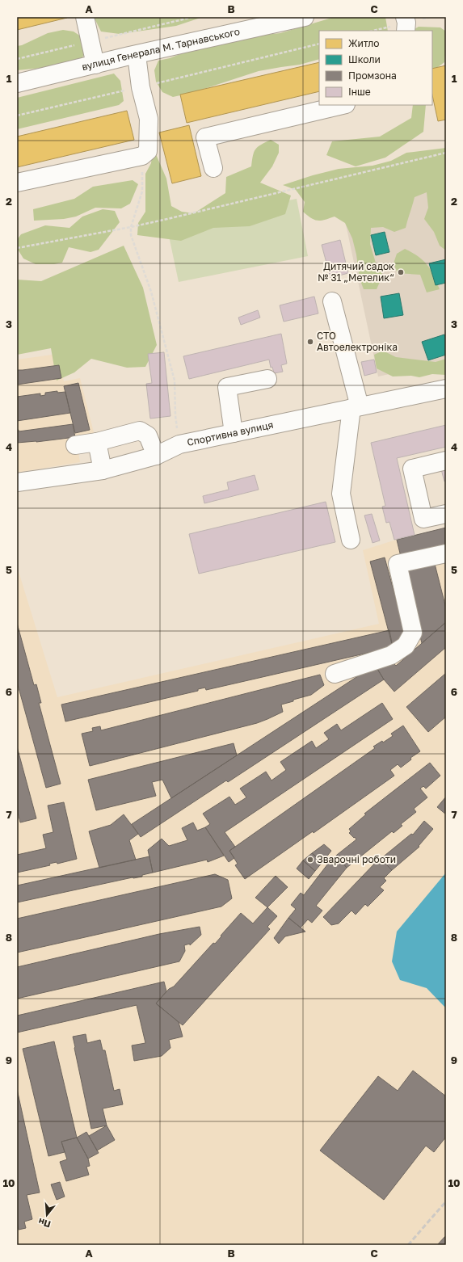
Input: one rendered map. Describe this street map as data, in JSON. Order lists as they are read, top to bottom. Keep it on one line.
{"streets":{"street":["вулиця Генерала М. Тарнавського","Спортивна вулиця"]},"places":["Дитячий садок № 31 „Метелик“","СТО Автоелектроніка","Зварочні роботи"],"legend":["Житло","Школи","Промзона","Інше"],"north":"bottom","grid":{"columns":["A","B","C"],"rows":["1","2","3","4","5","6","7","8","9","10"]}}
